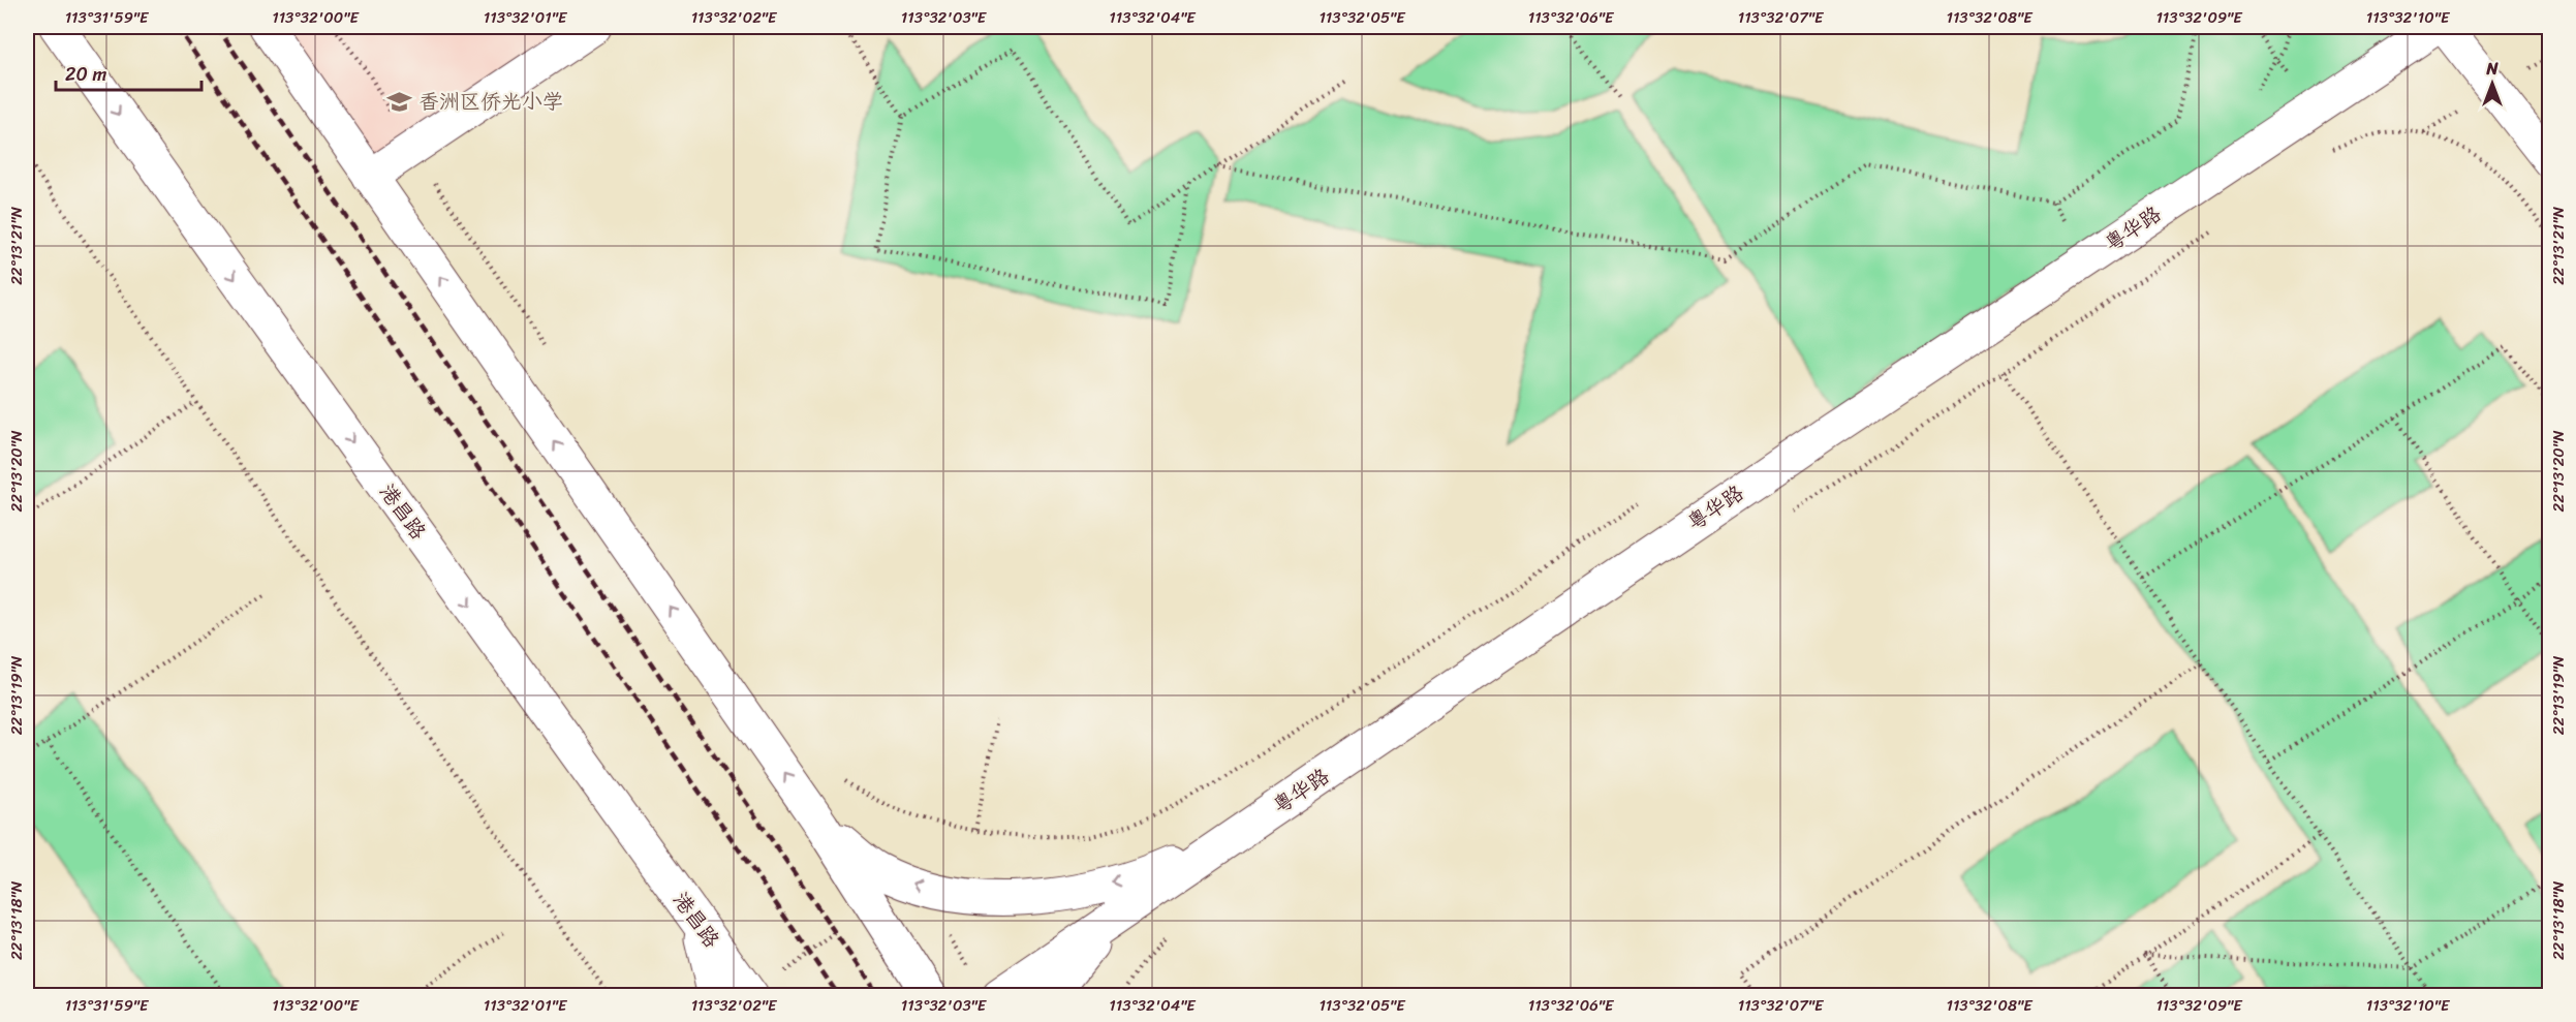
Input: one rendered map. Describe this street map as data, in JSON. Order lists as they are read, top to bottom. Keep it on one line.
{"streets":{"main road":["粤华路","港昌路"]},"places":{"school or university":["香洲区侨光小学"]},"scale_bar":"20 m","north":"top","coordinates":["113°31'59\"E","113°32'00\"E","113°32'01\"E","113°32'02\"E","113°32'03\"E","113°32'04\"E","113°32'05\"E","113°32'06\"E","113°32'07\"E","113°32'08\"E","113°32'09\"E","113°32'10\"E","22°13'21\"N","22°13'20\"N","22°13'19\"N","22°13'18\"N"]}
